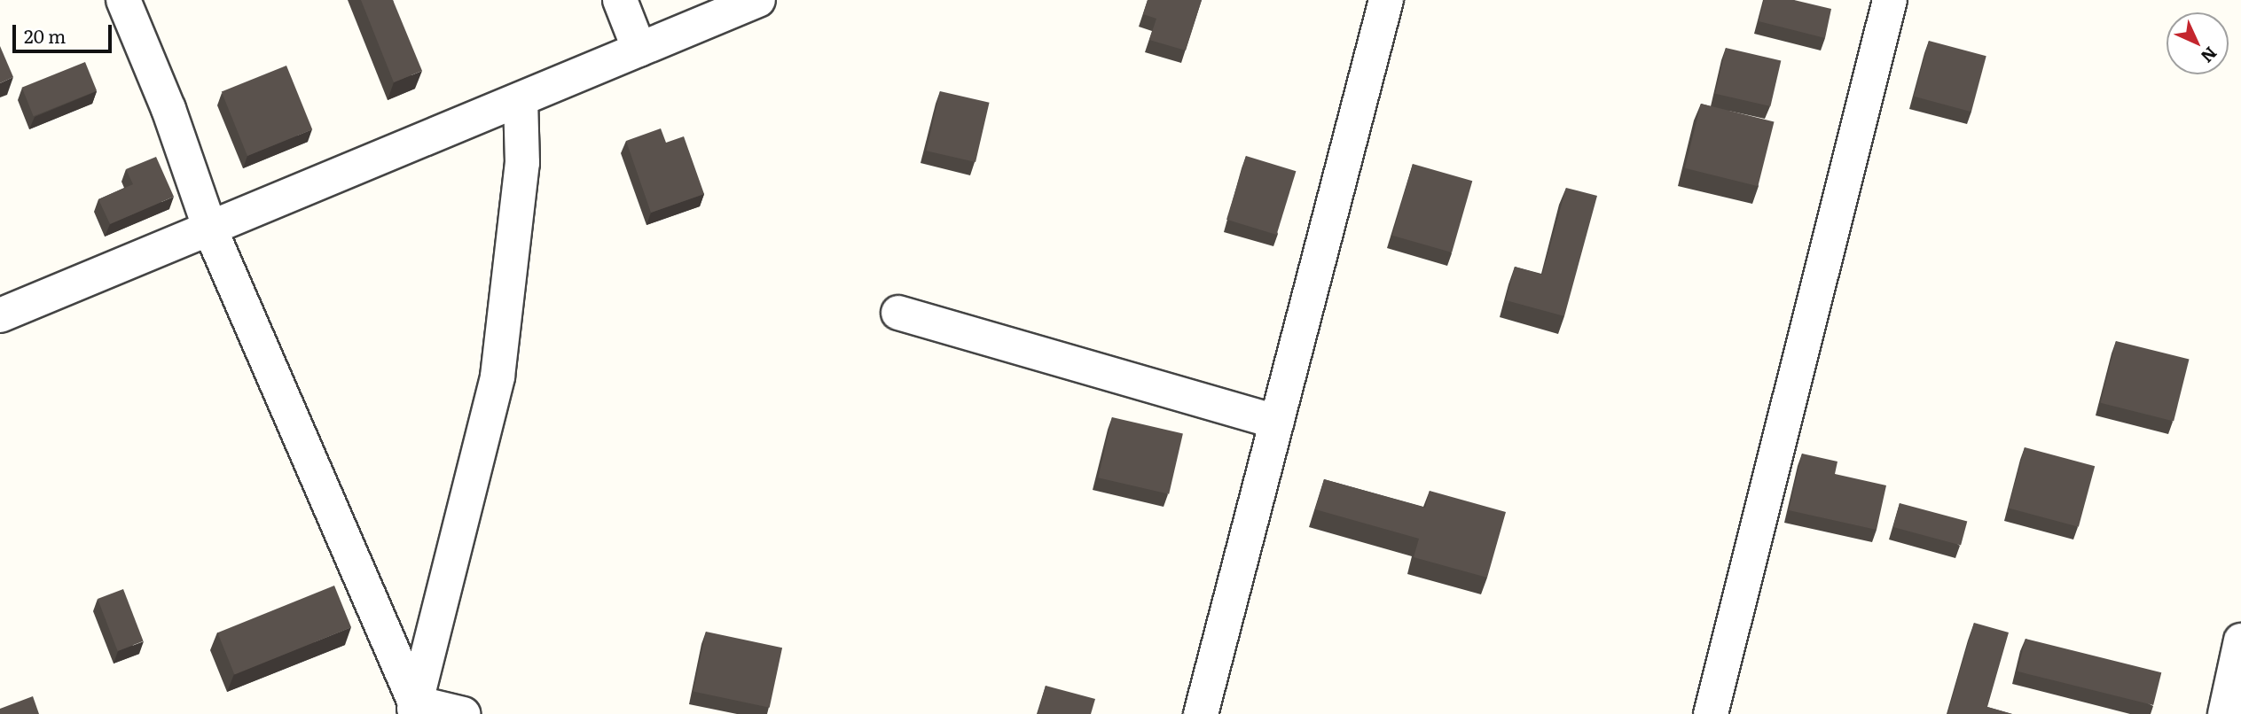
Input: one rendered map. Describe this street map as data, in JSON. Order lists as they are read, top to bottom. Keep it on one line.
{"scale_bar":"20 m","north":"bottom right"}
